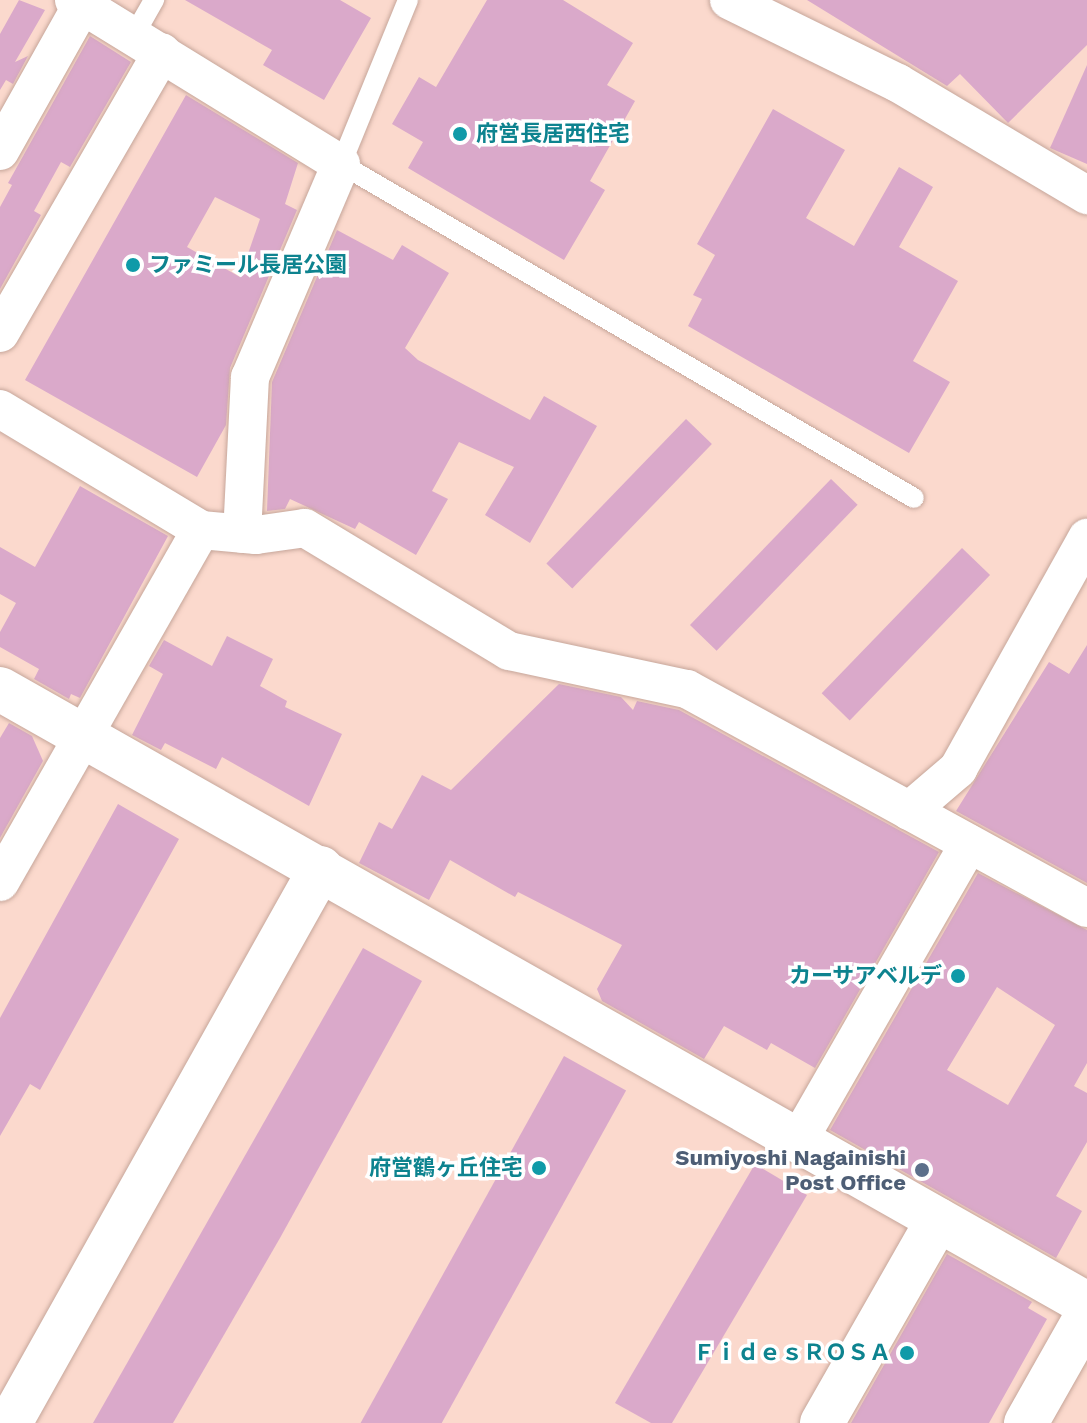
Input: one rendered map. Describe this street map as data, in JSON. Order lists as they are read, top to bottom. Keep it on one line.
{"places":["府営長居西住宅","ファミール長居公園","カーサアベルデ","府営鶴ヶ丘住宅","Sumiyoshi Nagainishi Post Office","ＦｉｄｅｓＲＯＳＡ"]}
